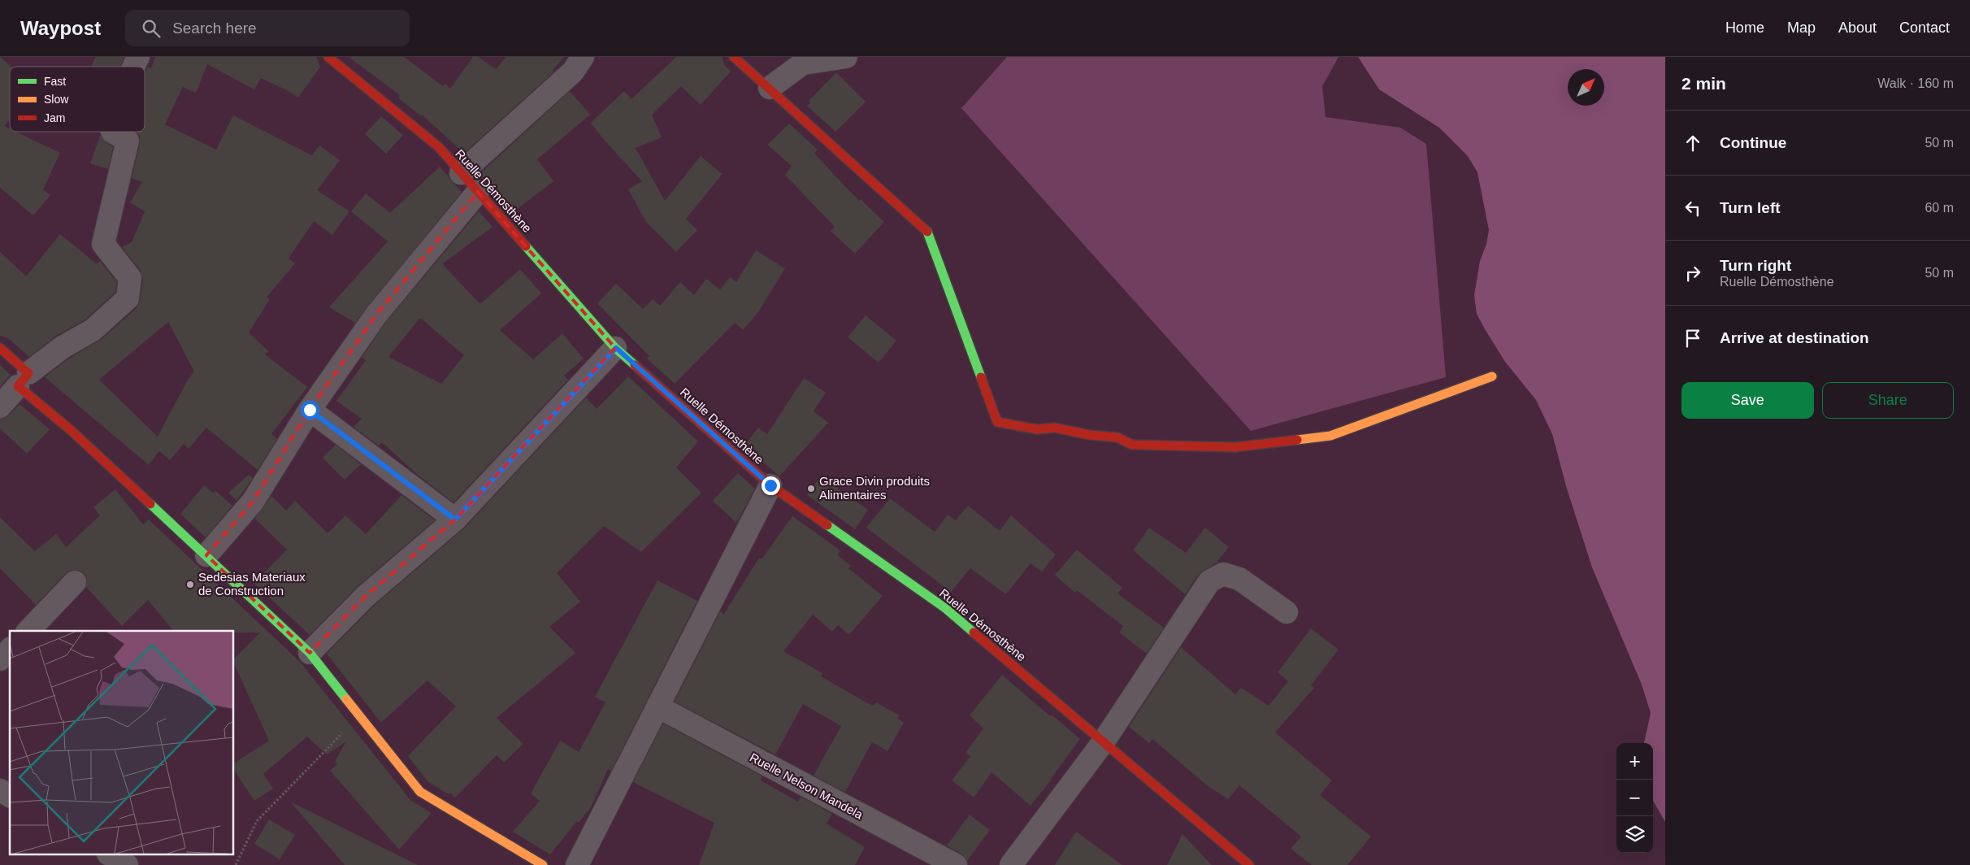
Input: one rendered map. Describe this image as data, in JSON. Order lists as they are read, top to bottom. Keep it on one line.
{"streets":{"street":["Ruelle Démosthène","Ruelle Nelson Mandela"]},"places":["Grace Divin produits Alimentaires","Sedesias Materiaux de Construction"],"legend":["Fast","Slow","Jam"],"north":"top right","page":{"header":"Waypost","search":"Search here","nav":["Home","Map","About","Contact"],"heading":["2 min","Walk · 160 m"],"list":[["Continue","50 m"],["Turn left","60 m"],["Turn right","Ruelle Démosthène","50 m"],"Arrive at destination"],"buttons":["Save","Share"],"map_buttons":["+","−"]}}
